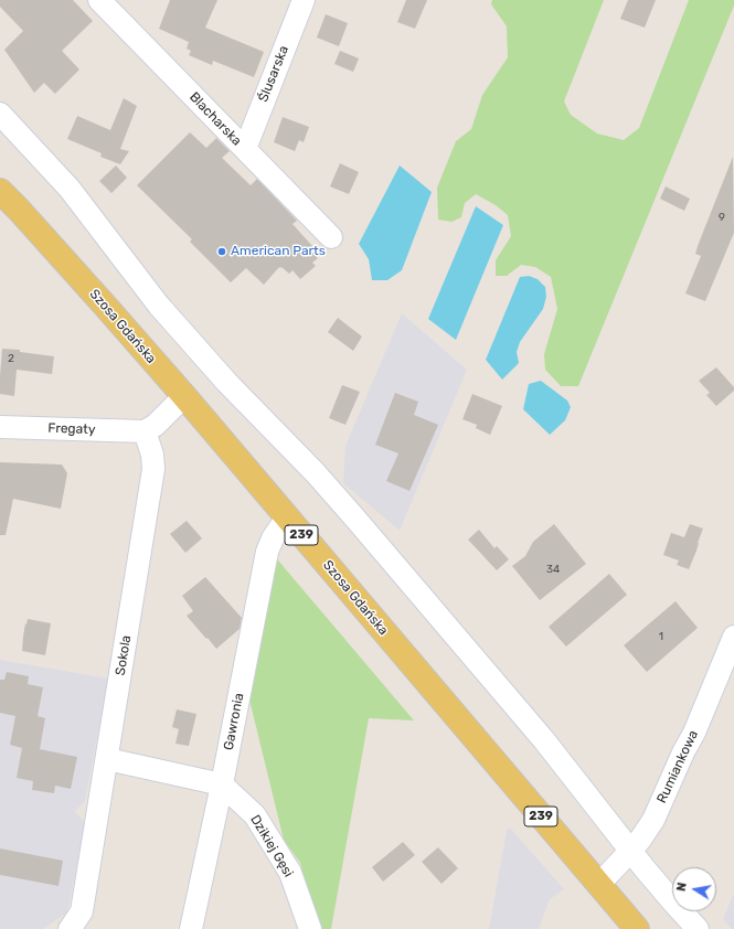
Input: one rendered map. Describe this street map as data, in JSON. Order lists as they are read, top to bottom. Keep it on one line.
{"streets":{"main road":["Szosa Gdańska","239"],"street":["Ślusarska","Blacharska","Fregaty","Sokola","Gawronia","Rumiankowa","Dzikiej Gęsi"]},"crossings":[["Ślusarska","Blacharska"],["Szosa Gdańska","Gawronia"],["Szosa Gdańska","Rumiankowa"],["Fregaty","Sokola"],["Sokola","Dzikiej Gęsi"],["Gawronia","Dzikiej Gęsi"]],"places":["American Parts"],"house_numbers":["9","2","34","1"],"north":"left"}
